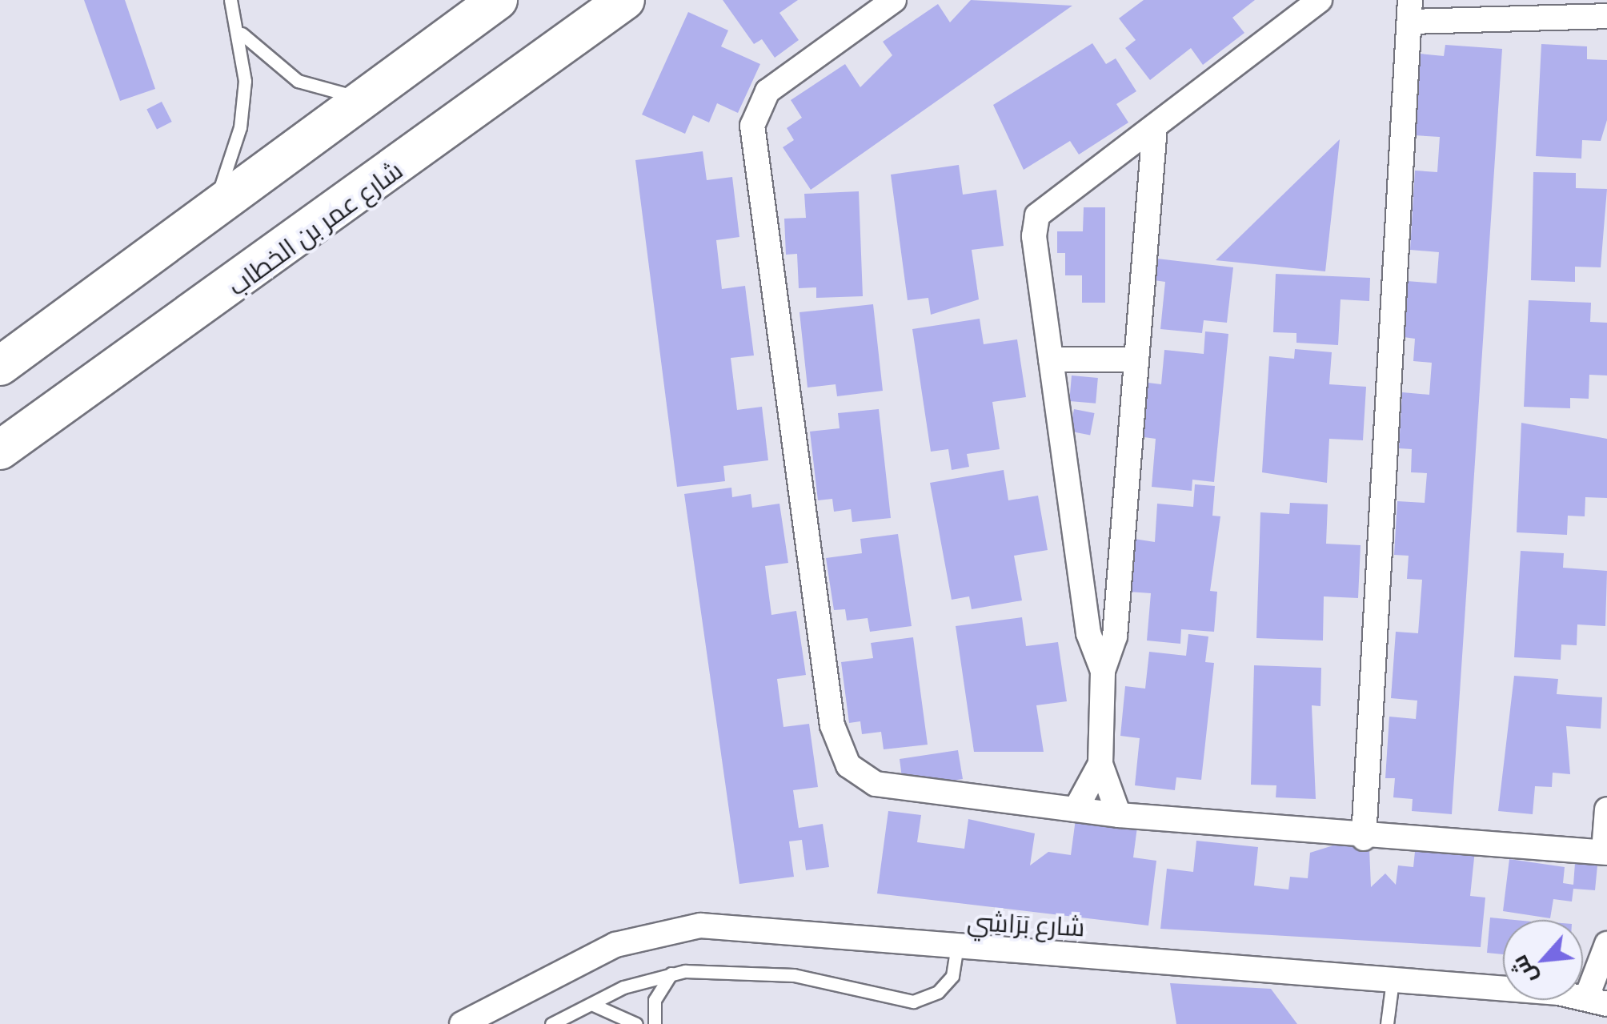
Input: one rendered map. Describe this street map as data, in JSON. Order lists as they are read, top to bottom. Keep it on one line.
{"streets":{"main road":["شارع عمر بن الخطاب"],"street":["شارع بَرَاشِي"]},"north":"bottom left"}
